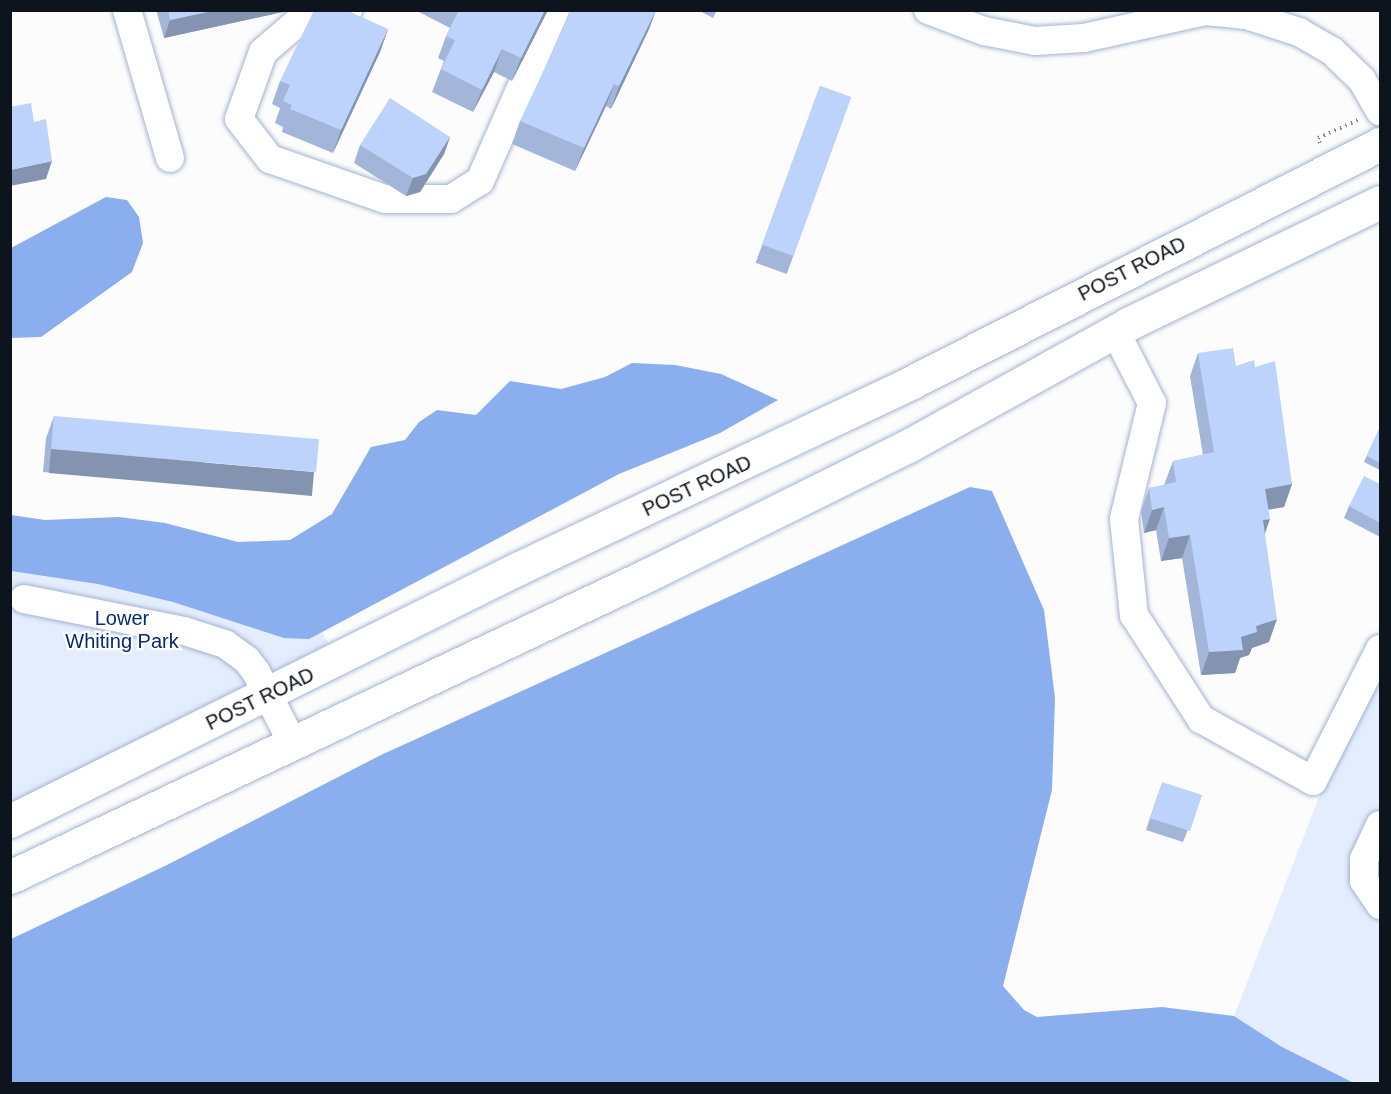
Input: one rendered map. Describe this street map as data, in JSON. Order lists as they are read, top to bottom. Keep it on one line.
{"streets":{"main road":["POST ROAD"]},"parks":["Lower Whiting Park"]}
